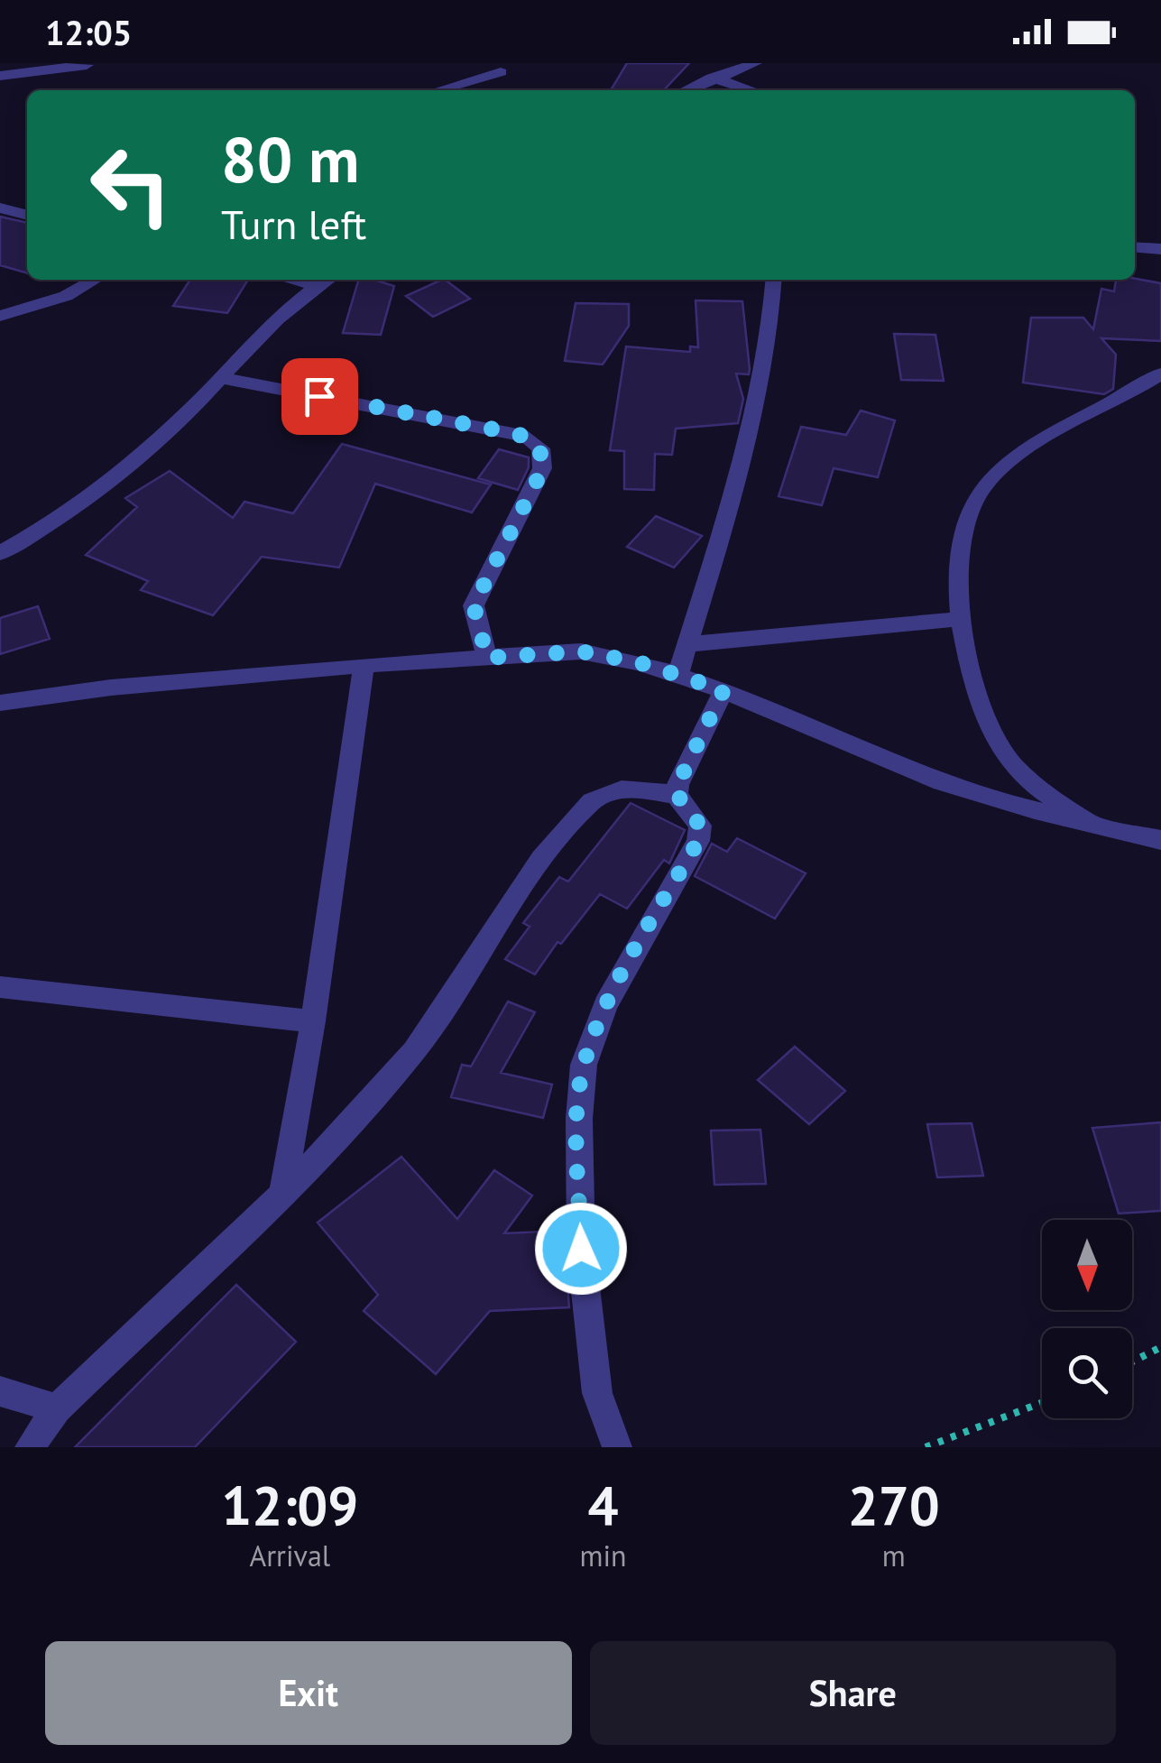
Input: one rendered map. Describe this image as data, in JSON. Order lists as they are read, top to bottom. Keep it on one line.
{"north":"bottom","page":{"status":"12:05","turn":["80 m","Turn left"],"eta":["12:09","Arrival","4","min","270","m"],"buttons":["Exit","Share"]}}
